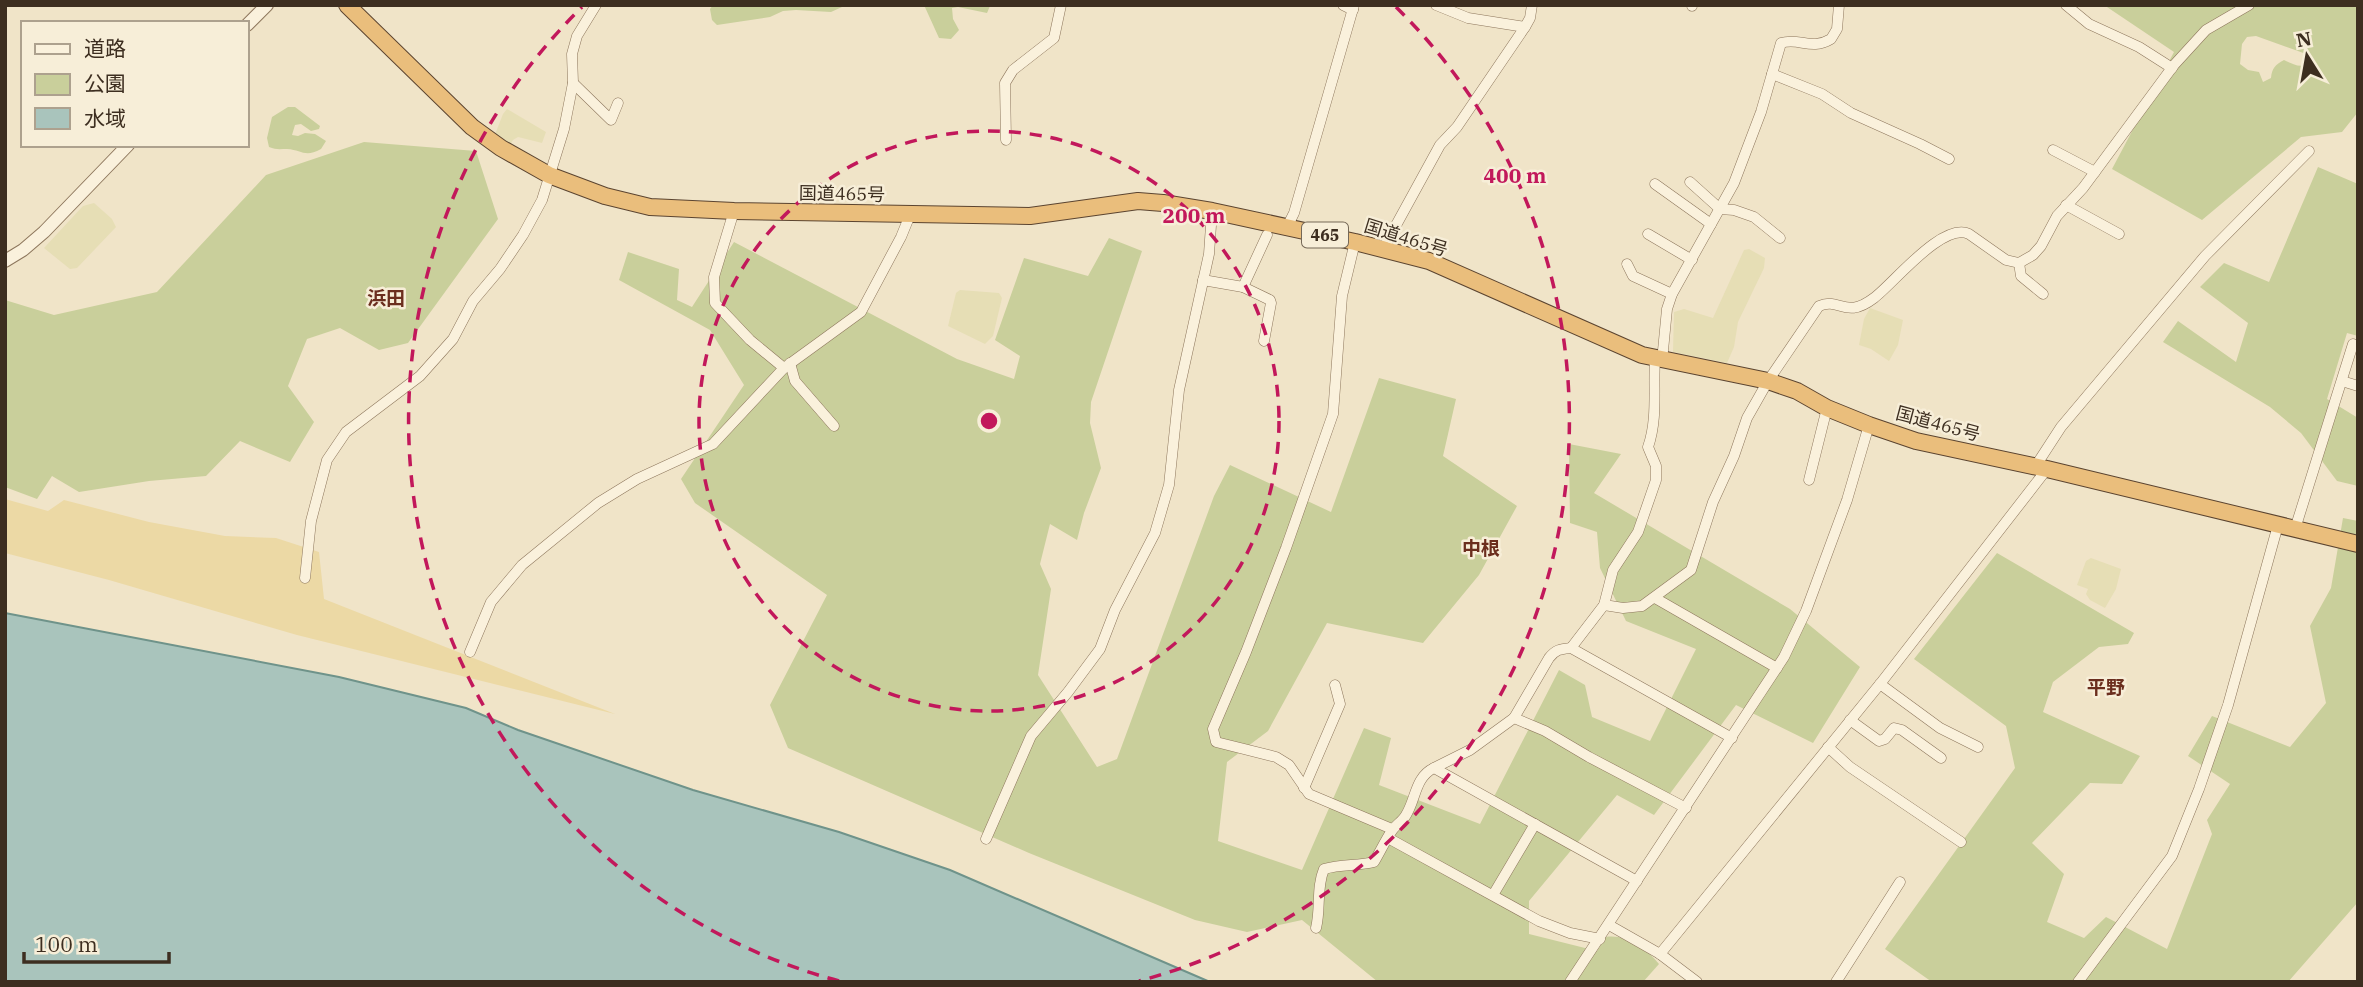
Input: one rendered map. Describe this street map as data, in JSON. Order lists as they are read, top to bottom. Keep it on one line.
{"streets":{"highway":["国道465号","465"]},"districts":["浜田","中根","平野"],"legend":["道路","公園","水域"],"scale_bar":"100 m","north":"top","rings":["400 m","200 m"]}
